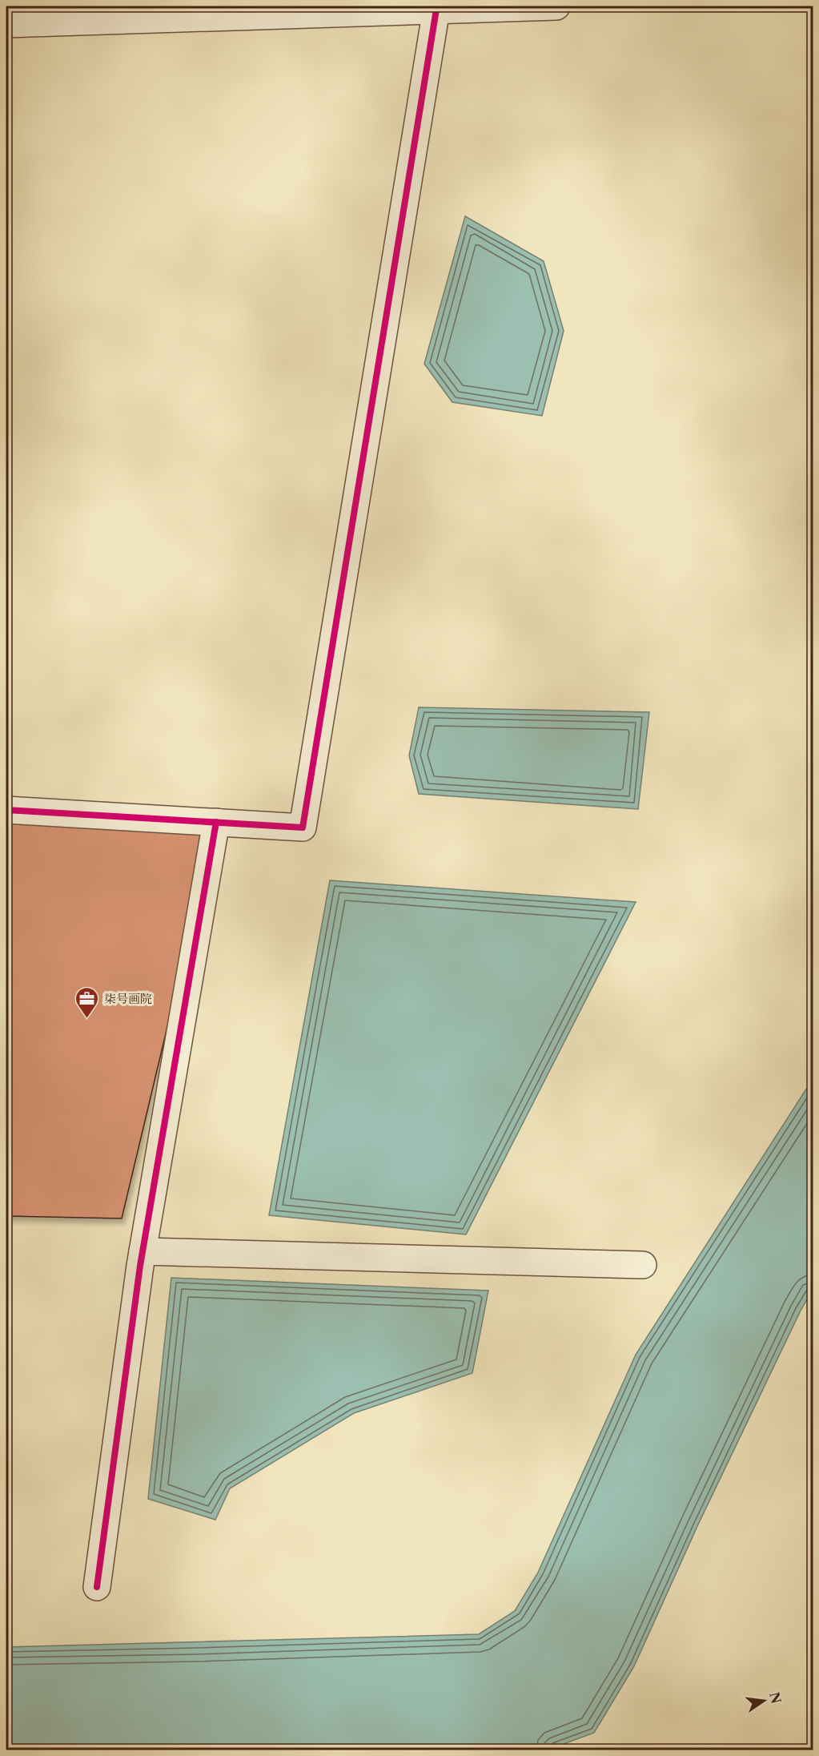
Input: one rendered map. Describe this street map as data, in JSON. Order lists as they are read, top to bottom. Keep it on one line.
{"places":{"office":["柒号画院"]},"north":"right"}
